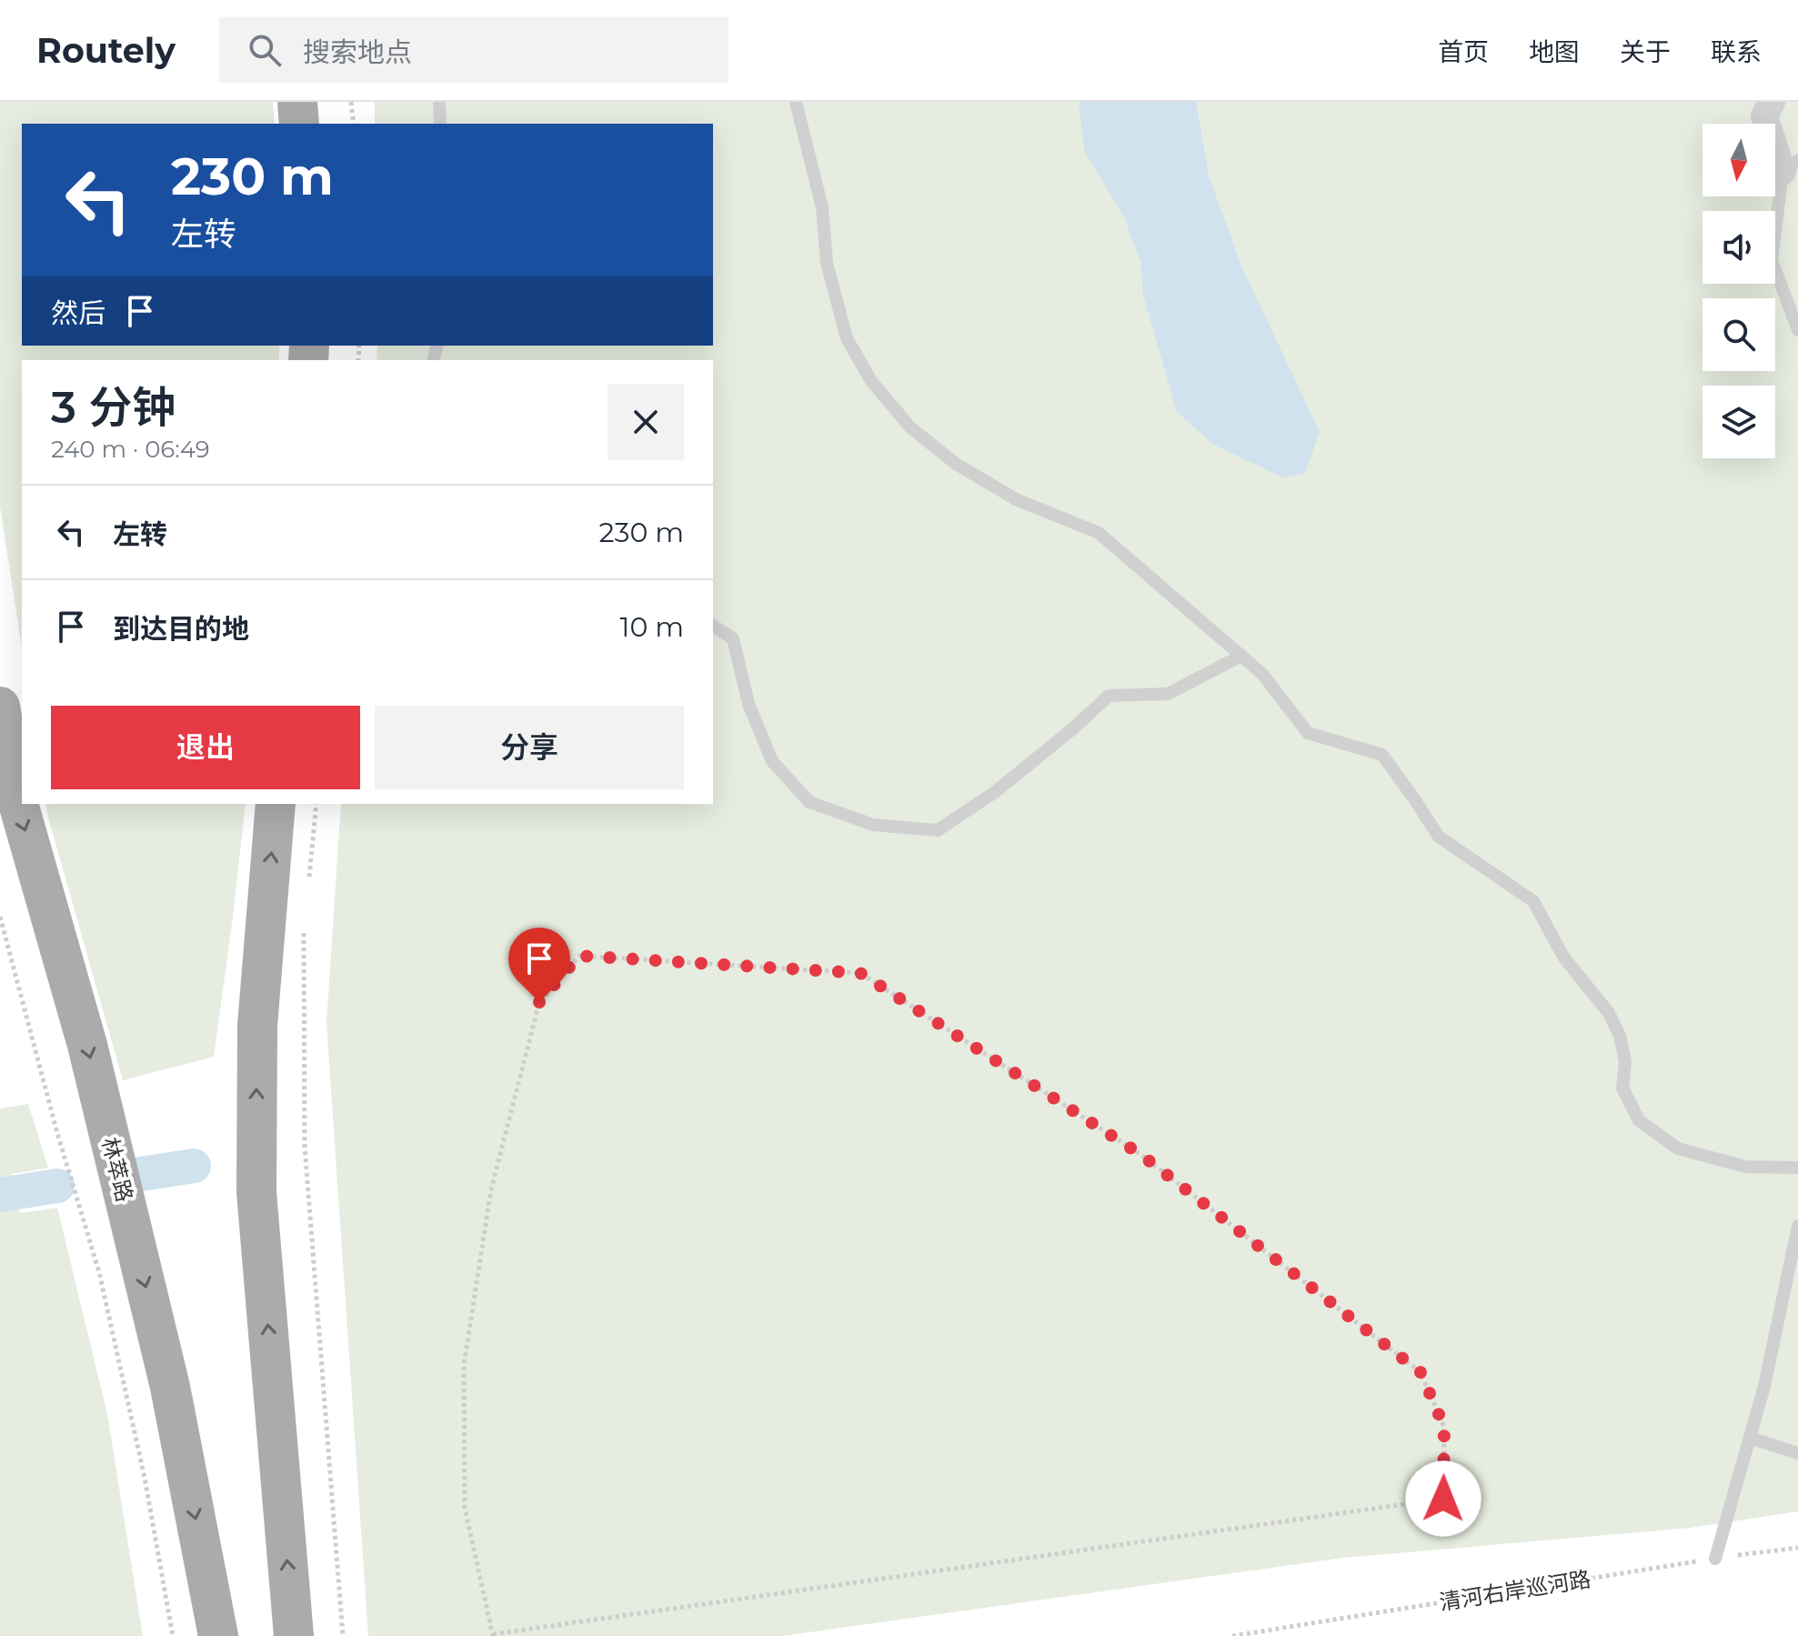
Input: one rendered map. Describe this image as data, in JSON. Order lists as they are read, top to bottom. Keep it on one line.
{"streets":{"main road":["林萃路"],"path":["清河右岸巡河路"]},"north":"bottom","page":{"header":"Routely","search":"搜索地点","nav":["首页","地图","关于","联系"],"turn":["230 m","左转"],"then":"然后","heading":["3 分钟","240 m · 06:49"],"list":[{"name":"左转","value":"230 m"},{"name":"到达目的地","value":"10 m"}],"buttons":["退出","分享"]}}
